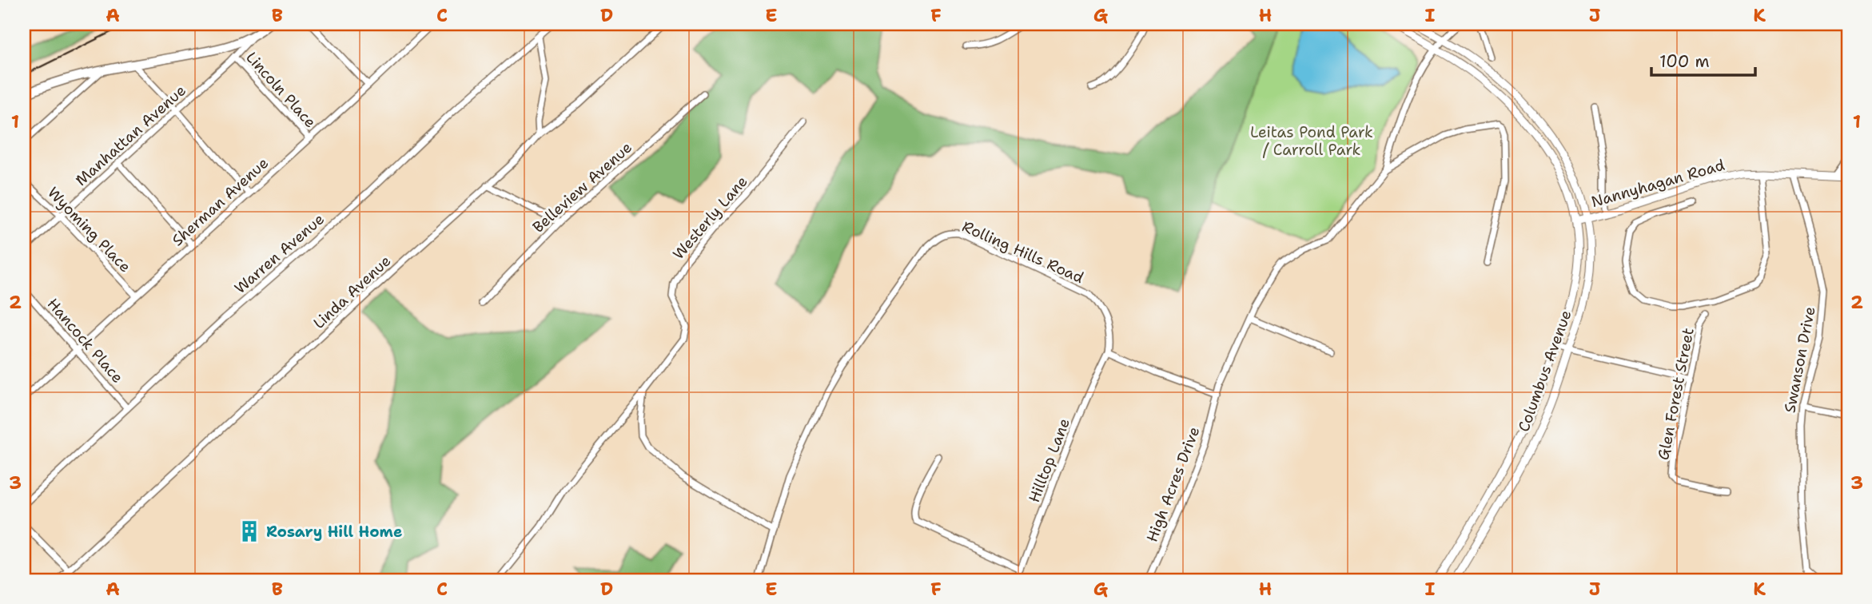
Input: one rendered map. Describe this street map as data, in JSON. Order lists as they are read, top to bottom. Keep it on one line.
{"streets":{"street":["Lincoln Place","Manhattan Avenue","Nannyhagan Road","Belleview Avenue","Sherman Avenue","Westerly Lane","Wyoming Place","Rolling Hills Road","Warren Avenue","Linda Avenue","Hancock Place","Swanson Drive","Columbus Avenue","Glen Forest Street","Hilltop Lane","High Acres Drive"]},"crossings":[["Lincoln Place","Manhattan Avenue"],["Lincoln Place","Sherman Avenue"],["Manhattan Avenue","Wyoming Place"],["Nannyhagan Road","Swanson Drive"],["Nannyhagan Road","Columbus Avenue"],["Sherman Avenue","Wyoming Place"],["Sherman Avenue","Hancock Place"],["Westerly Lane","Rolling Hills Road"],["Rolling Hills Road","Hilltop Lane"],["Warren Avenue","Hancock Place"]],"parks":["Leitas Pond Park / Carroll Park"],"places":{"building":["Rosary Hill Home"]},"scale_bar":"100 m","grid":{"columns":["A","B","C","D","E","F","G","H","I","J","K"],"rows":["1","2","3"]}}
